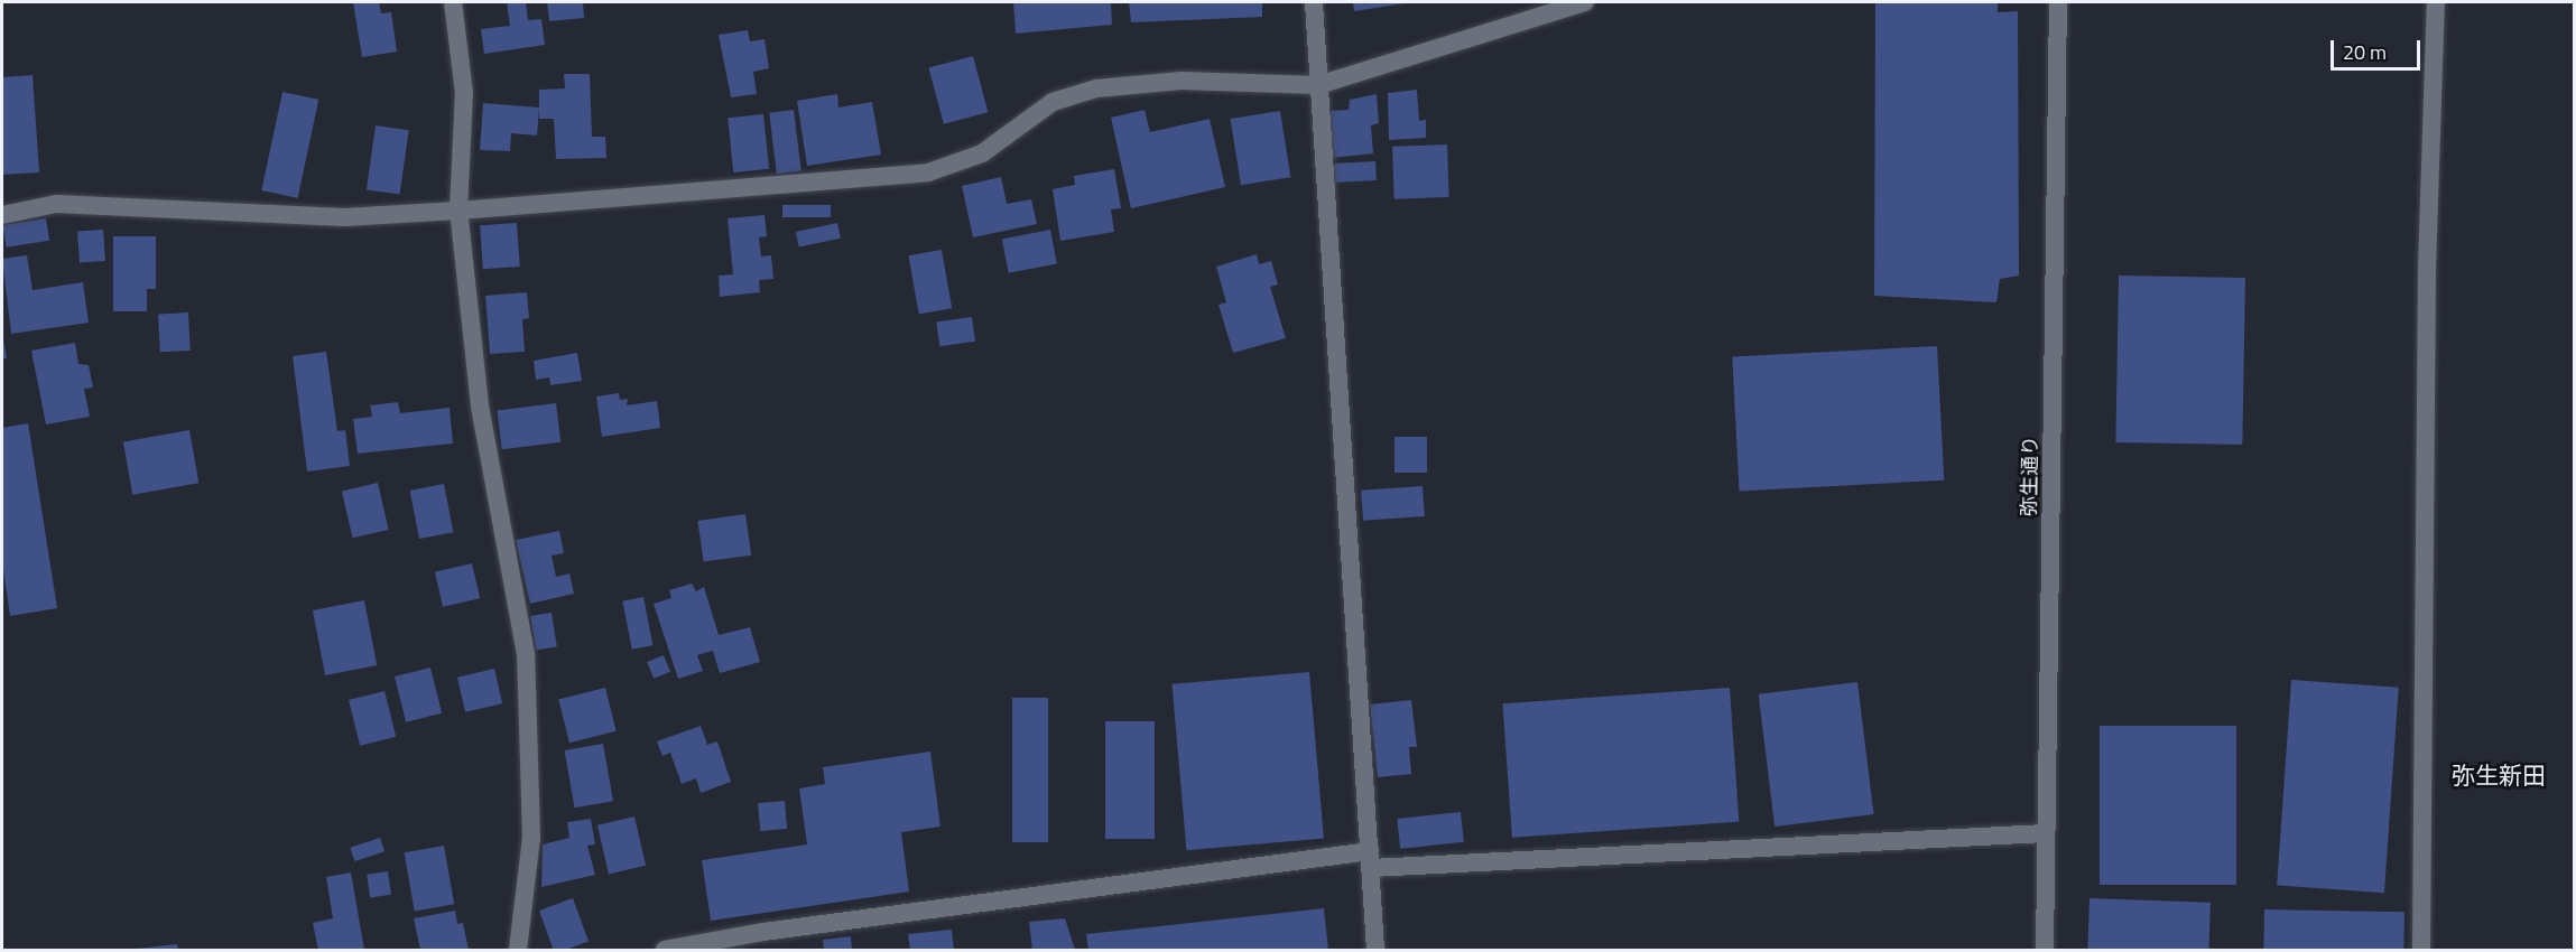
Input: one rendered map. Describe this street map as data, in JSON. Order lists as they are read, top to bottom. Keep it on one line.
{"streets":{"street":["弥生通り"]},"districts":["弥生新田"],"scale_bar":"20 m"}
